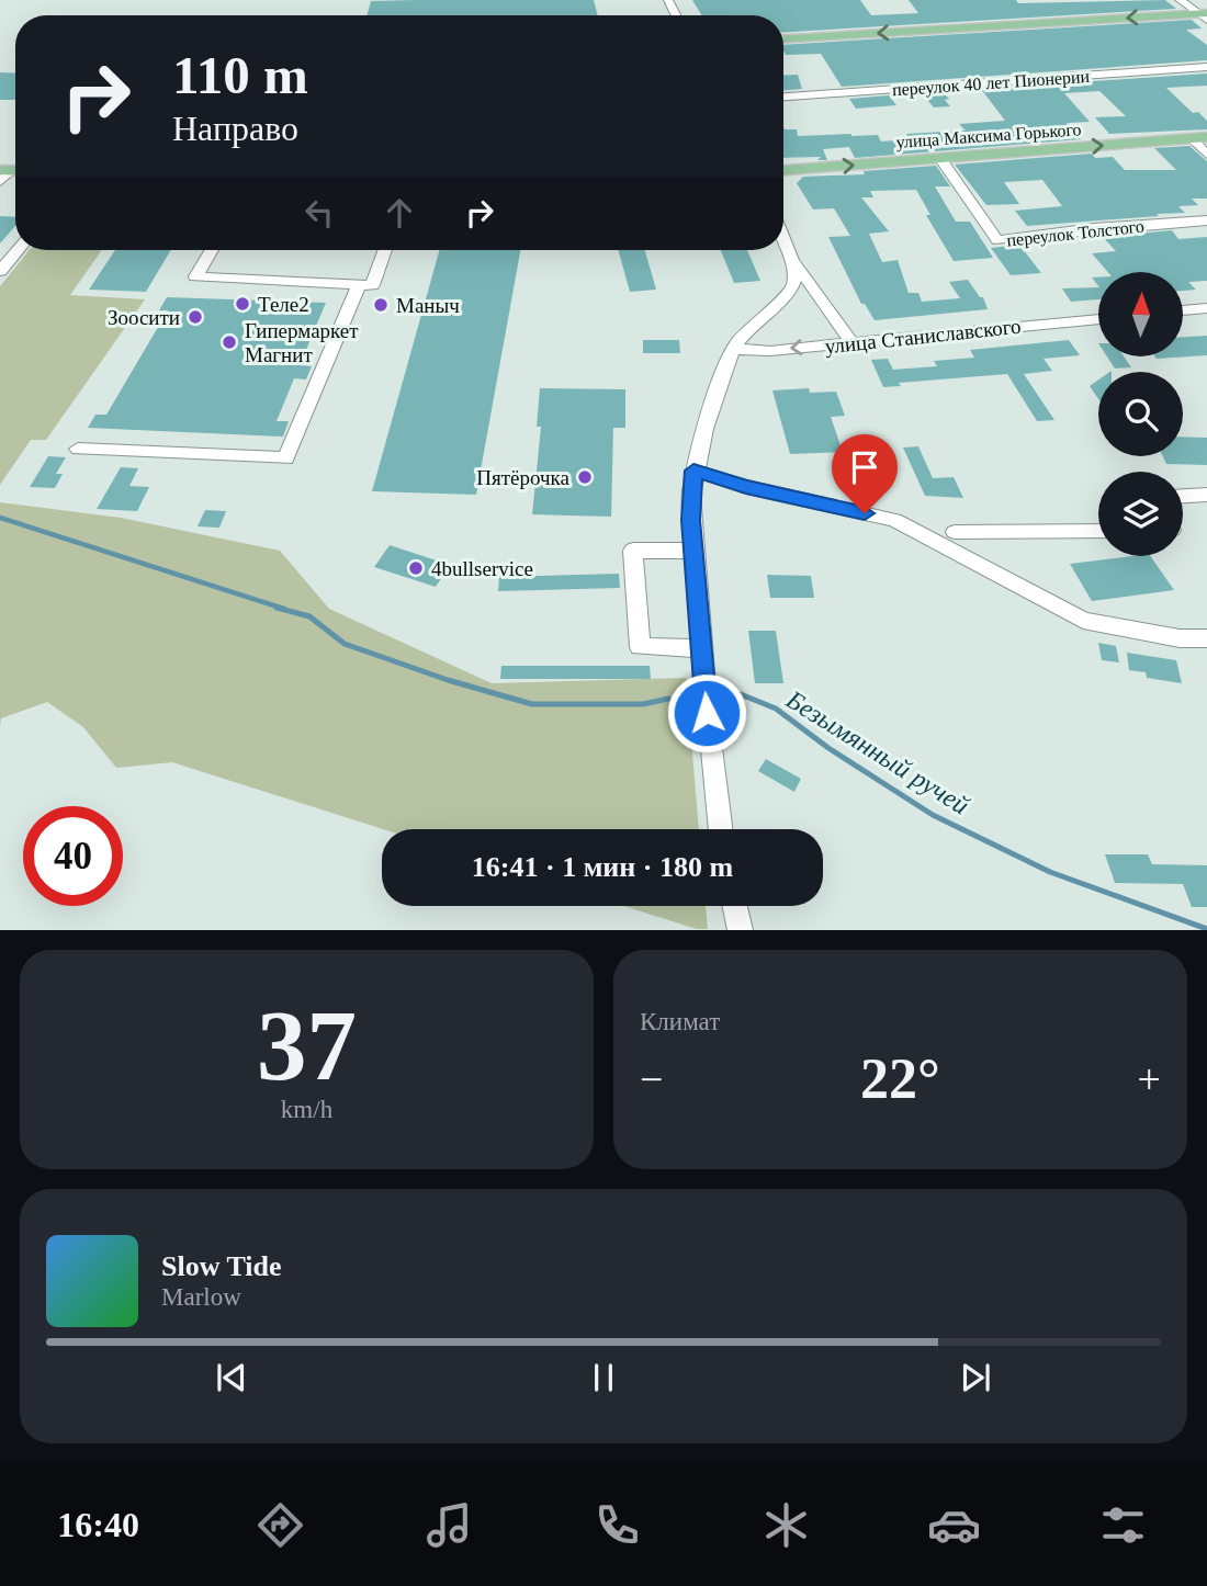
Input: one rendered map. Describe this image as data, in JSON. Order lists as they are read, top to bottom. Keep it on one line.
{"streets":{"main road":["улица Максима Горького"],"street":["переулок 40 лет Пионерии","переулок Толстого","улица Станиславского"]},"crossings":[["улица Максима Горького","переулок Толстого"]],"water":["Безымянный ручей"],"places":["Теле2","Маныч","Зоосити","Гипермаркет Магнит","Пятёрочка","4bullservice"],"north":"top","page":{"turn":["110 m","Направо"],"limit":"40","trip":"16:41 · 1 мин · 180 m","tile":[["37","km/h"],"Климат"],"heat":["−","22°","+"],"song":["Slow Tide","Marlow"],"tabs":"16:40"}}
